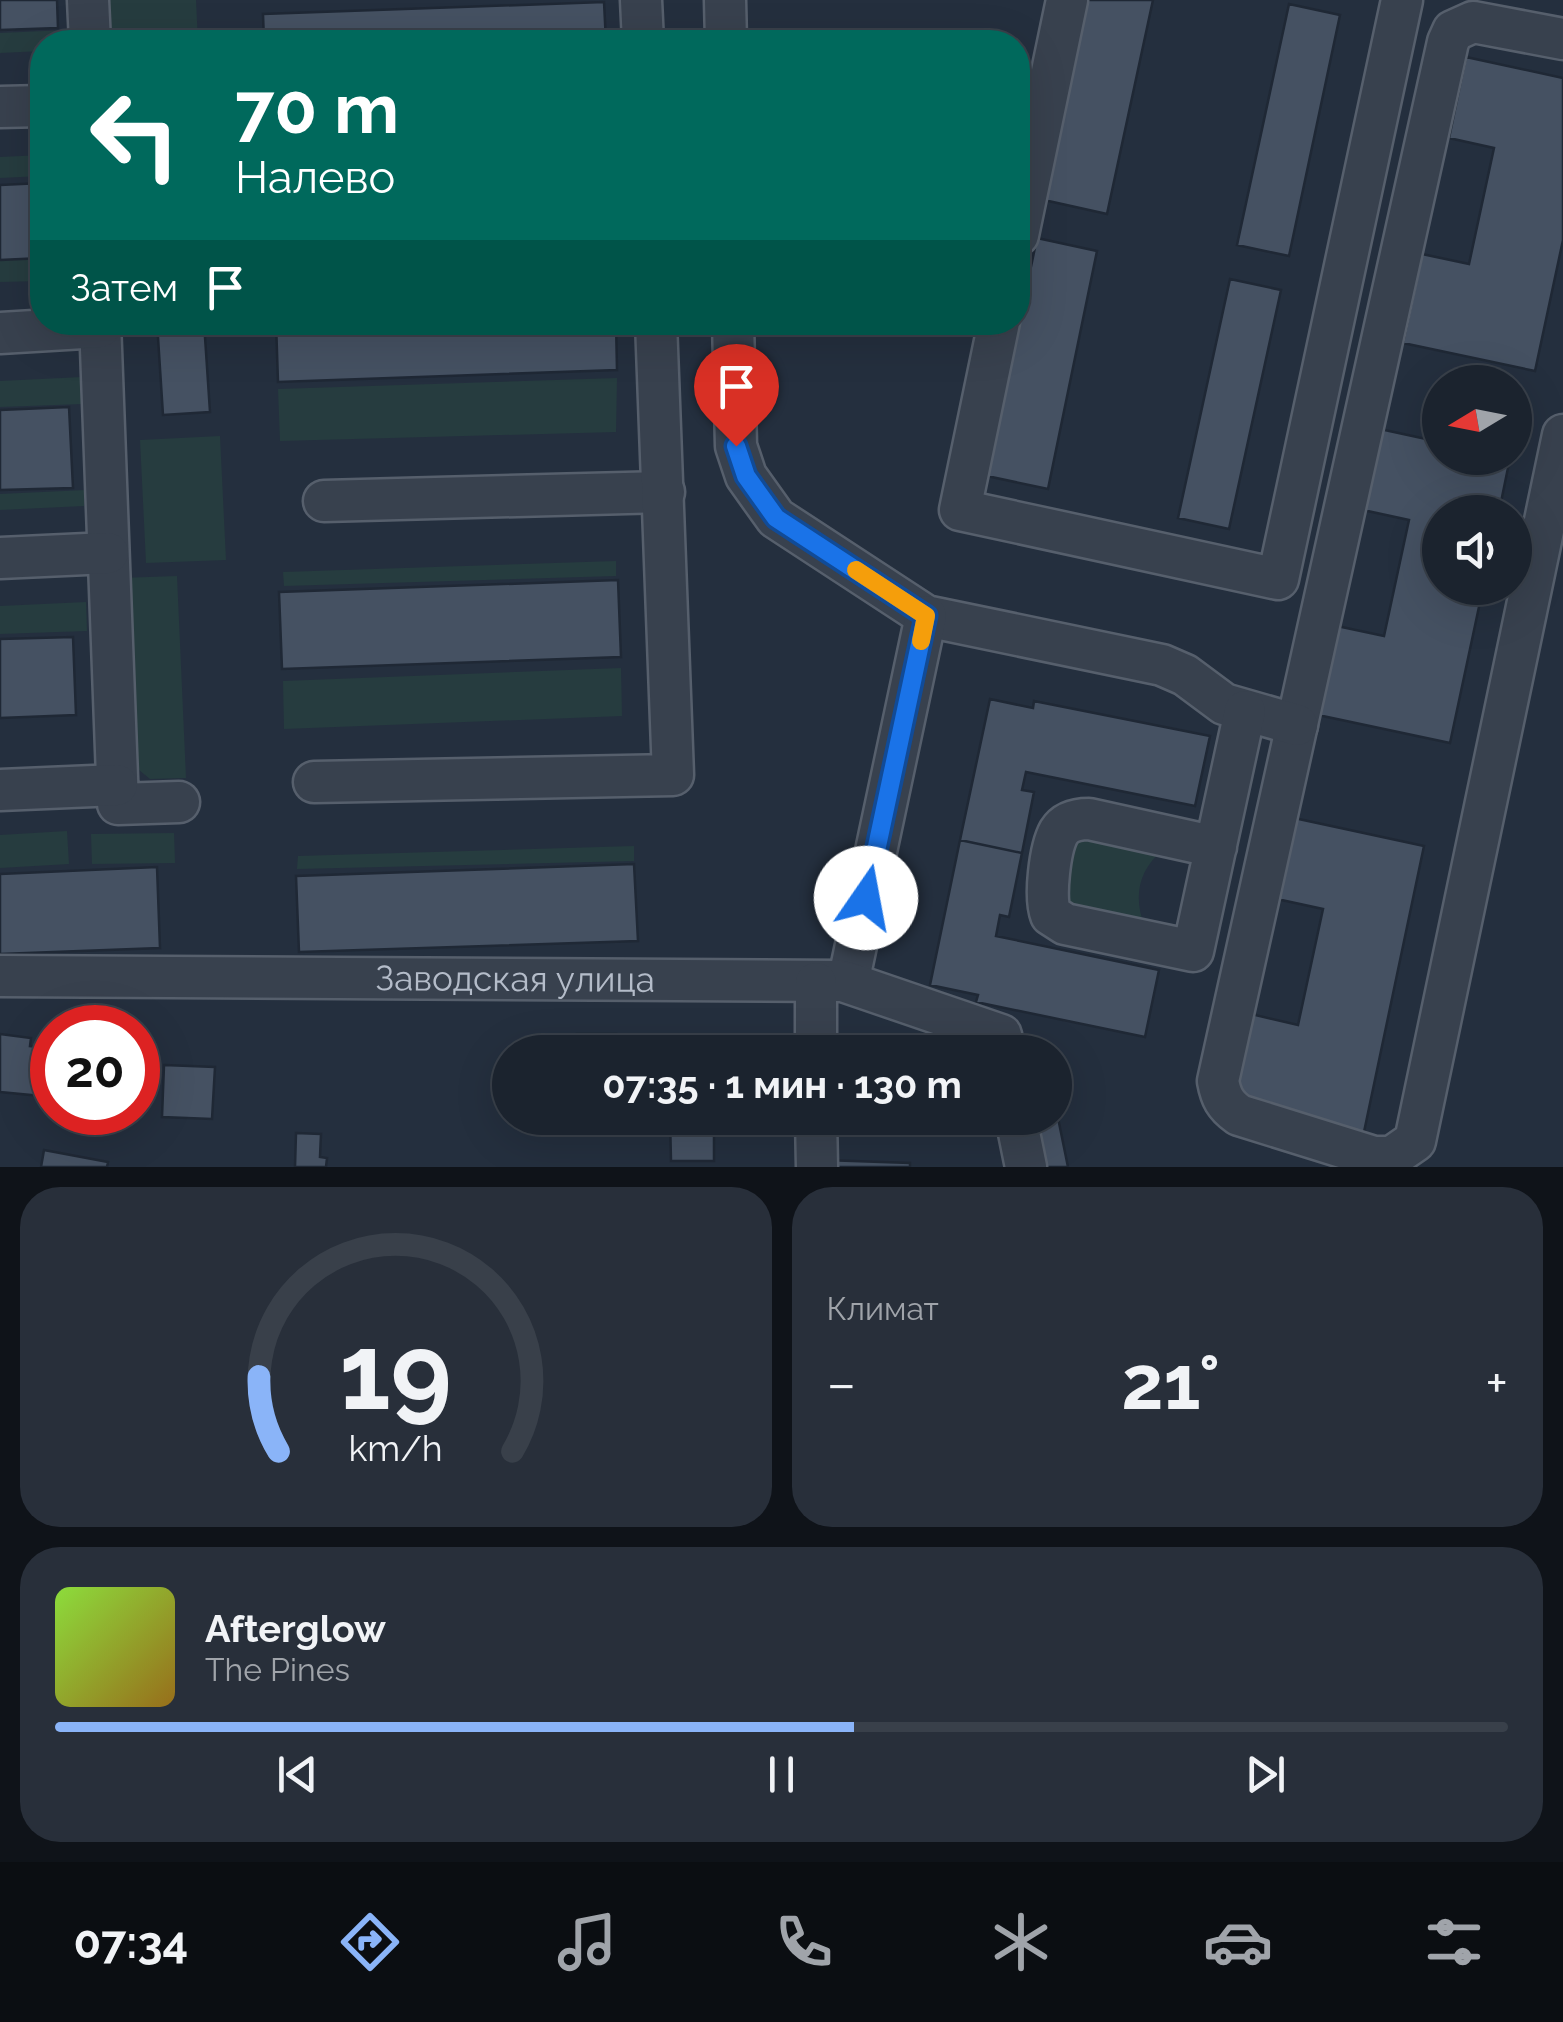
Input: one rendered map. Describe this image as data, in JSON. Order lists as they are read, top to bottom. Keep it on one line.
{"streets":{"street":["Заводская улица"]},"north":"left","page":{"turn":["70 m","Налево"],"then":"Затем","limit":"20","trip":"07:35 · 1 мин · 130 m","tile":"Климат","heat":["−","21°","+"],"song":["Afterglow","The Pines"],"tabs":"07:34","gauge":["19","km/h"]}}
